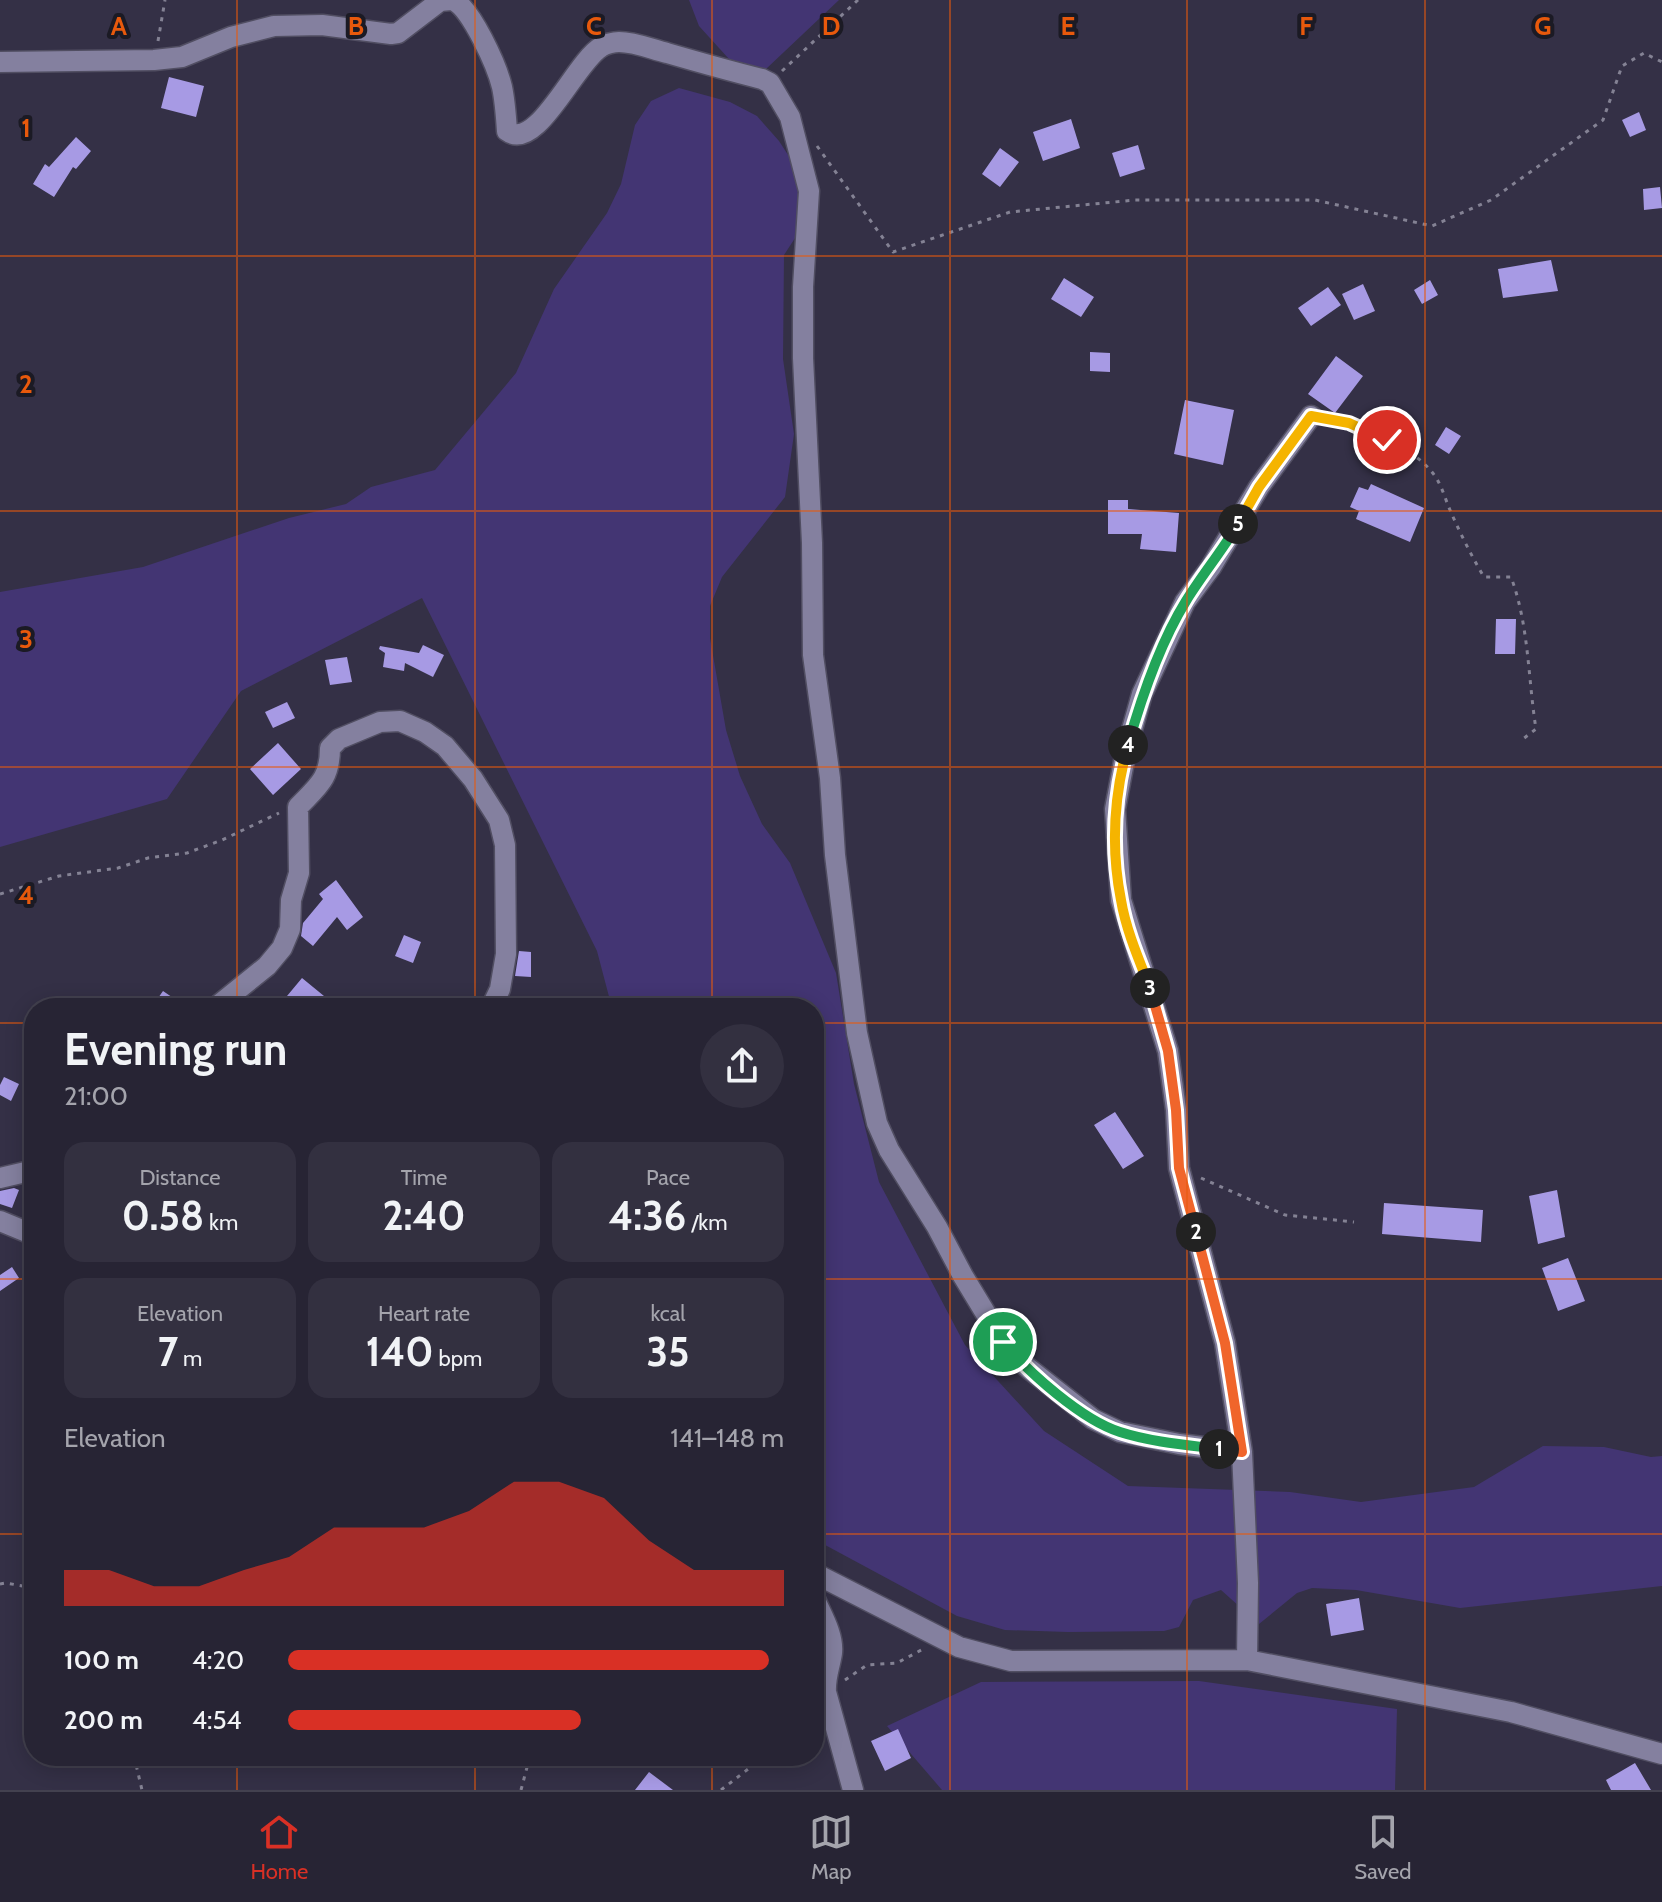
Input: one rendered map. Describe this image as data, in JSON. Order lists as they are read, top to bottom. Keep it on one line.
{"page":{"pins":["5","4","3","2","1"],"heading":["Evening run","21:00"],"stats":[["Distance","0.58 km"],["Time","2:40"],["Pace","4:36 /km"],["Elevation","7 m"],["Heart rate","140 bpm"],["kcal","35"]],"chart":["Elevation","141–148 m"],"list":[{"name":"100 m","note":"4:20"},{"name":"200 m","note":"4:54"}],"tabs":["Home","Map","Saved"]},"grid":{"columns":["A","B","C","D","E","F","G"],"rows":["1","2","3","4"]}}
